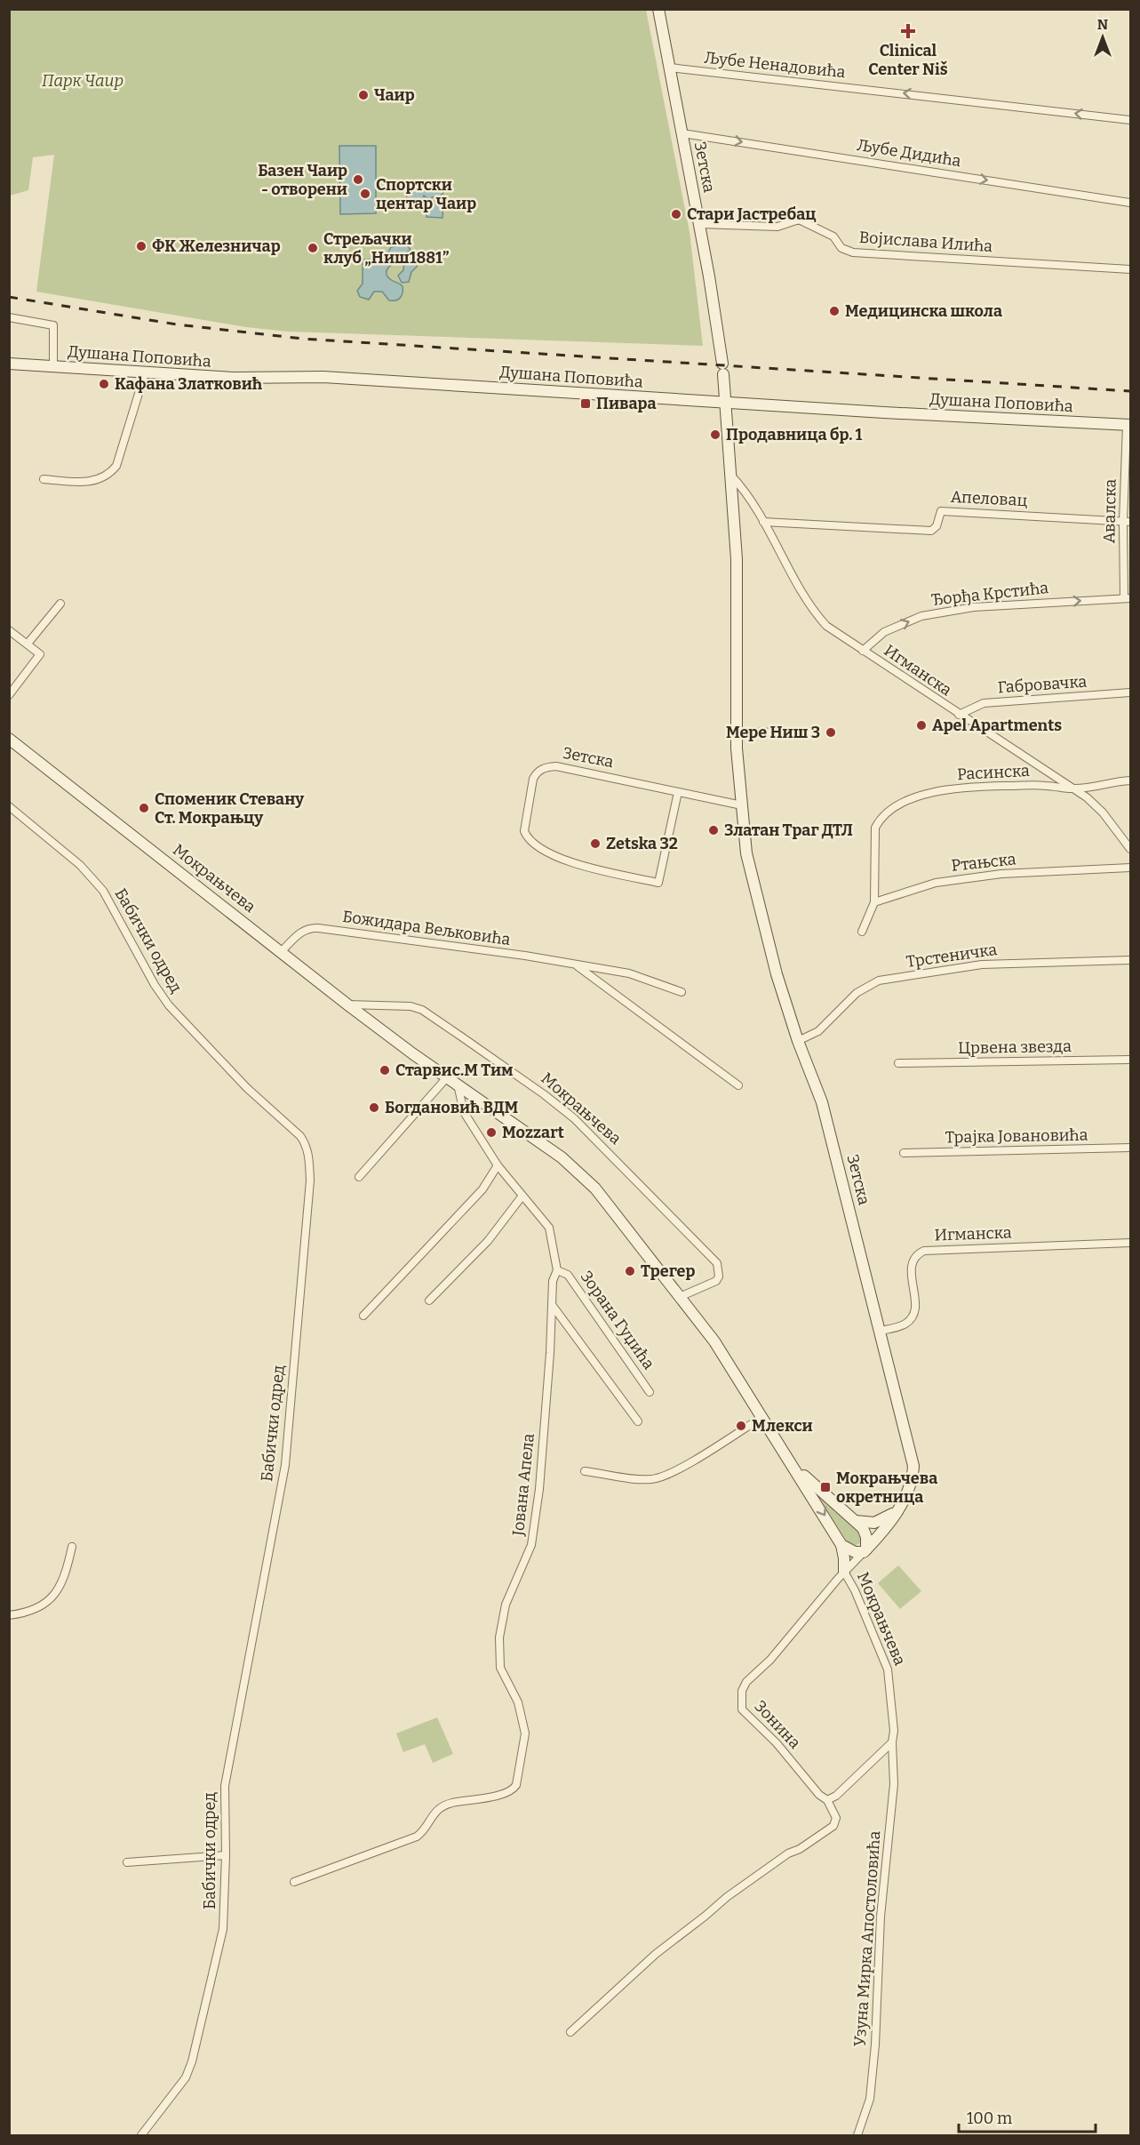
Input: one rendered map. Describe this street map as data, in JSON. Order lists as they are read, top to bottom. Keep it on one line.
{"streets":{"street":["Љубе Ненадовића","Љубе Дидића","Зетска","Војислава Илића","Душана Поповића","Апеловац","Авалска","Ђорђа Крстића","Игманска","Габровачка","Расинска","Ртањска","Мокрањчева","Божидара Вељковића","Бабички одред","Трстеничка","Црвена звезда","Трајка Јовановића","Зорана Гуџића","Јована Апела","Зонина","Узуна Мирка Апостоловића"]},"crossings":[["Љубе Ненадовића","Зетска"],["Љубе Дидића","Зетска"],["Зетска","Војислава Илића"],["Зетска","Душана Поповића"],["Зетска","Игманска"],["Зетска","Мокрањчева"],["Зетска","Трстеничка"],["Зетска","Зонина"],["Душана Поповића","Авалска"],["Апеловац","Авалска"],["Апеловац","Игманска"],["Авалска","Ђорђа Крстића"],["Ђорђа Крстића","Игманска"],["Игманска","Габровачка"],["Игманска","Расинска"],["Расинска","Ртањска"],["Мокрањчева","Божидара Вељковића"],["Мокрањчева","Јована Апела"],["Мокрањчева","Зонина"],["Мокрањчева","Узуна Мирка Апостоловића"],["Зорана Гуџића","Јована Апела"]],"one_way":["Љубе Ненадовића","Љубе Дидића","Ђорђа Крстића"],"parks":["Парк Чаир"],"places":{"health":["Clinical Center Niš"],"other":["Чаир","Базен Чаир - отворени","Спортски центар Чаир","Стари Јастребац","ФК Железничар","Стрељачки клуб „Ниш1881”","Медицинска школа","Кафана Златковић","Продавница бр. 1","Apel Apartments","Мере Ниш 3","Споменик Стевану Ст. Мокрањцу","Златан Траг ДТЛ","Zetska 32","Старвис.М Тим","Богдановић ВДМ","Mozzart","Трегер","Млекси"],"transit":["Пивара","Мокрањчева окретница"]},"scale_bar":"100 m","north":"top"}
